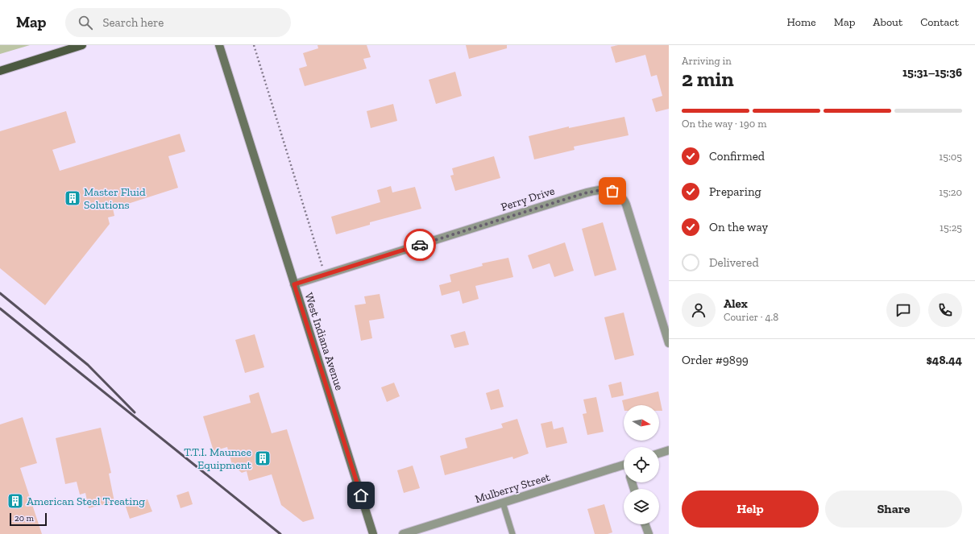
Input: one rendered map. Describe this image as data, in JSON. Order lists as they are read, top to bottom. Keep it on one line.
{"streets":{"main road":["West Indiana Avenue"],"street":["Perry Drive","Mulberry Street"]},"crossings":[["Perry Drive","West Indiana Avenue"]],"places":{"building":["Master Fluid Solutions","T.T.I. Maumee Equipment","American Steel Treating"]},"scale_bar":"20 m","north":"right","page":{"header":"Map","search":"Search here","nav":["Home","Map","About","Contact"],"heading":["2 min","Arriving in","15:31–15:36"],"panel":["Alex","Courier · 4.8","Order #9899","$48.44"],"bar":"On the way · 190 m","list":[["Confirmed","15:05"],["Preparing","15:20"],["On the way","15:25"],"Delivered"],"buttons":["Help","Share"],"scale":"20 m"}}
